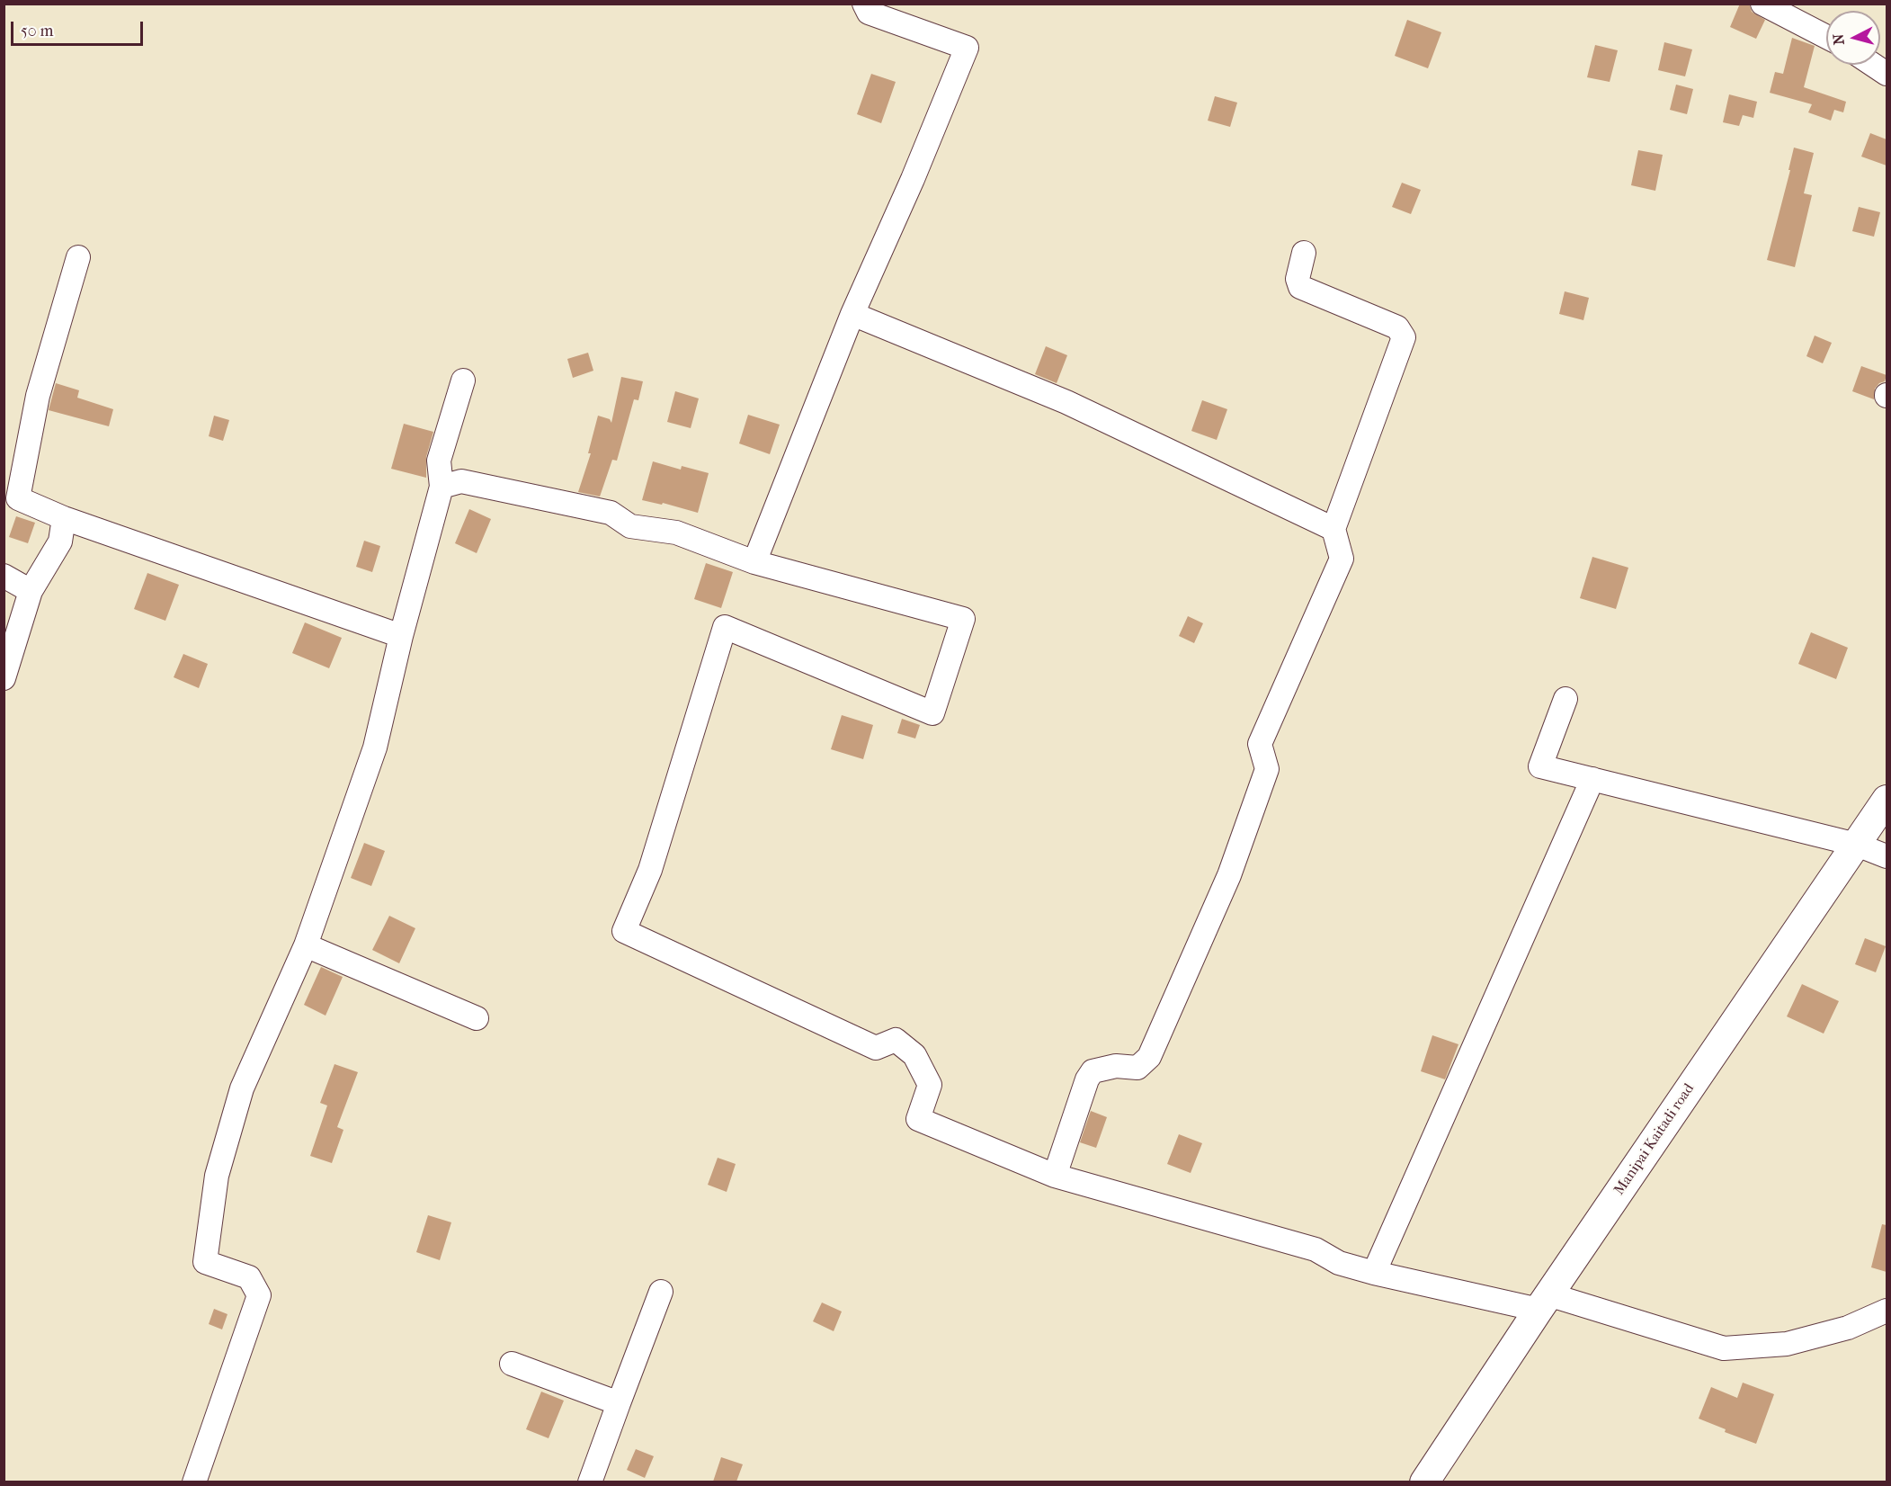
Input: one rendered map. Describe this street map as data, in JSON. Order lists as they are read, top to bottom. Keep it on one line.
{"streets":{"main road":["Manipai Kaitadi road"]},"scale_bar":"50 m","north":"left"}
